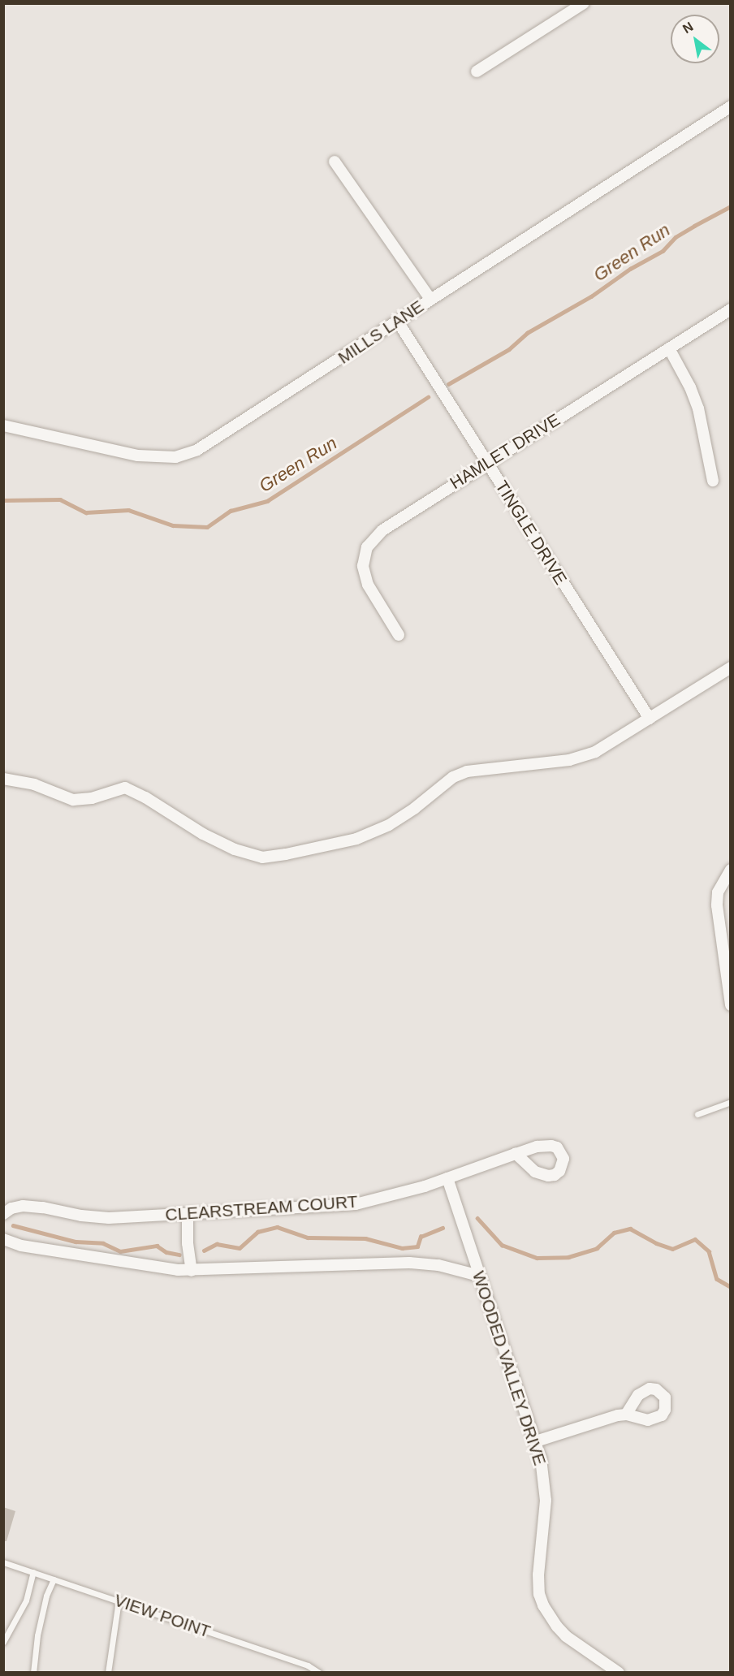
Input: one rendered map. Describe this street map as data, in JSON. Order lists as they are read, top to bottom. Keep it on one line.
{"streets":{"street":["MILLS LANE","HAMLET DRIVE","TINGLE DRIVE","CLEARSTREAM COURT","WOODED VALLEY DRIVE"],"lane":["VIEW POINT"]},"crossings":[["MILLS LANE","TINGLE DRIVE"],["HAMLET DRIVE","TINGLE DRIVE"],["CLEARSTREAM COURT","WOODED VALLEY DRIVE"]],"water":["Green Run"],"north":"top left"}
